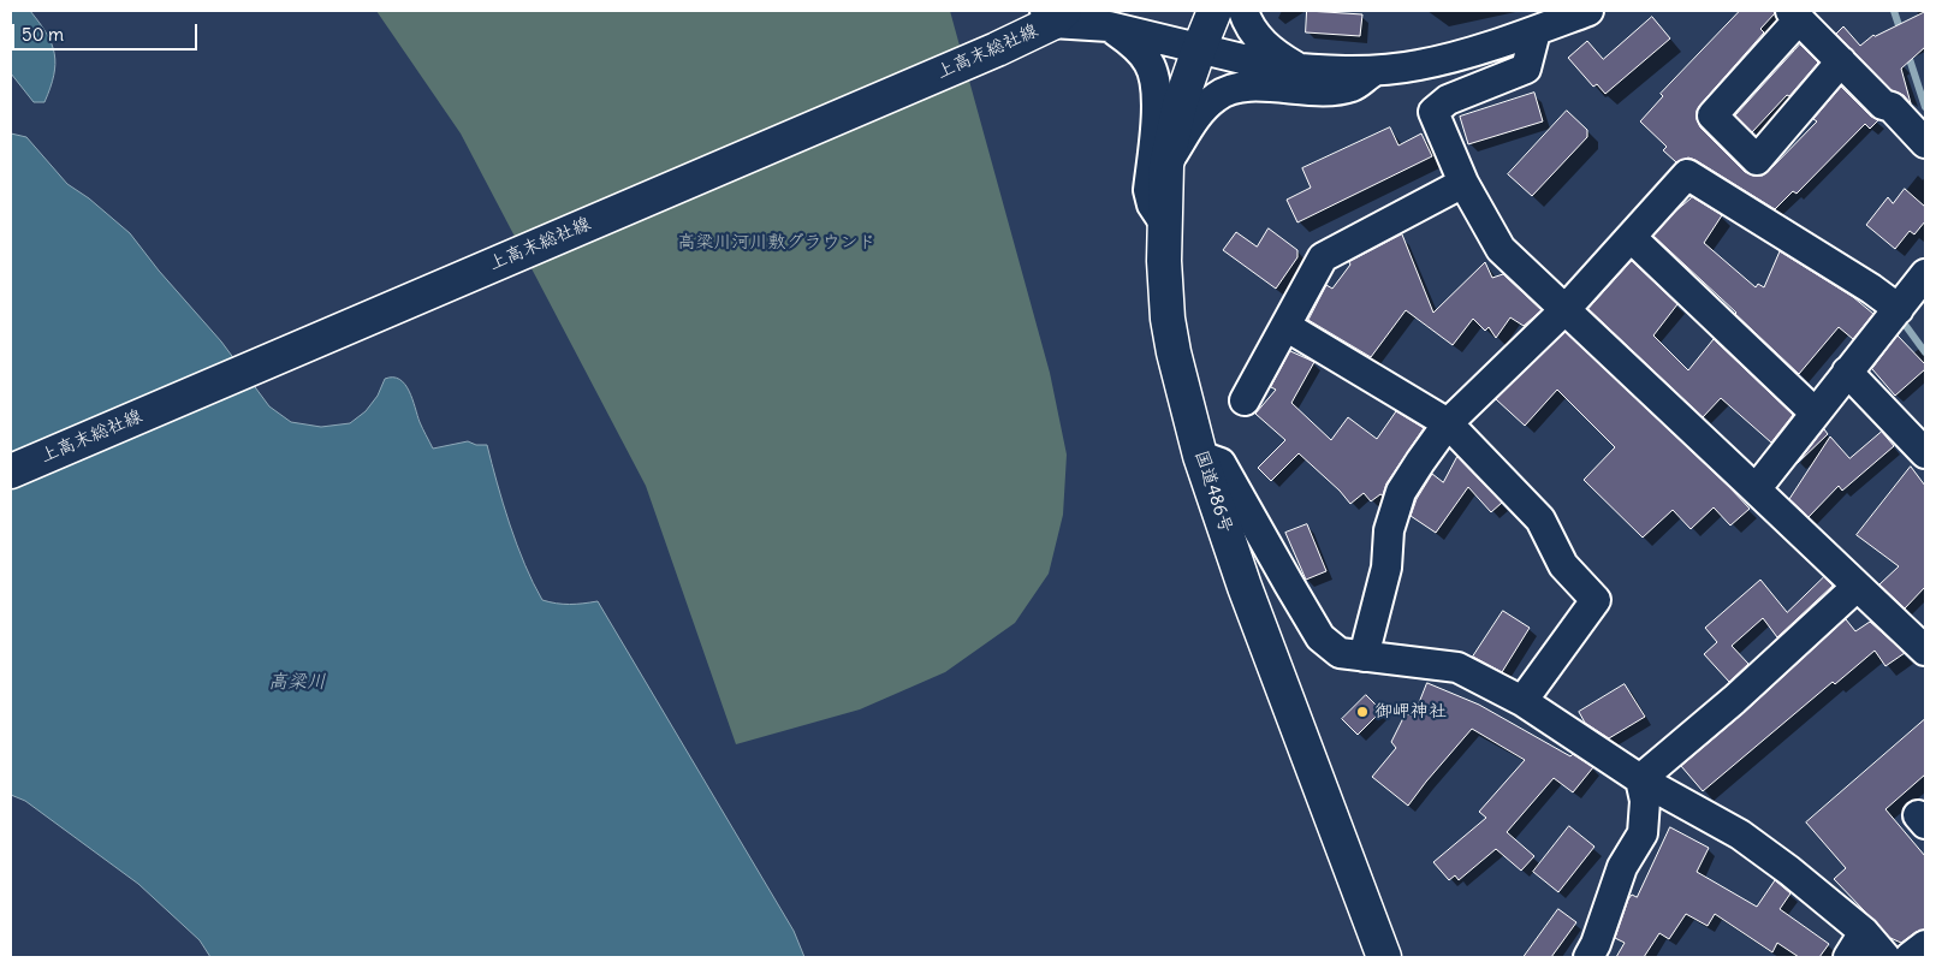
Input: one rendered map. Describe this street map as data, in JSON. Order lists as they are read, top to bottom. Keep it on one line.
{"streets":{"main road":["上高末総社線","国道486号"]},"water":["高梁川"],"parks":["高梁川河川敷グラウンド"],"places":["御岬神社"],"scale_bar":"50 m"}
